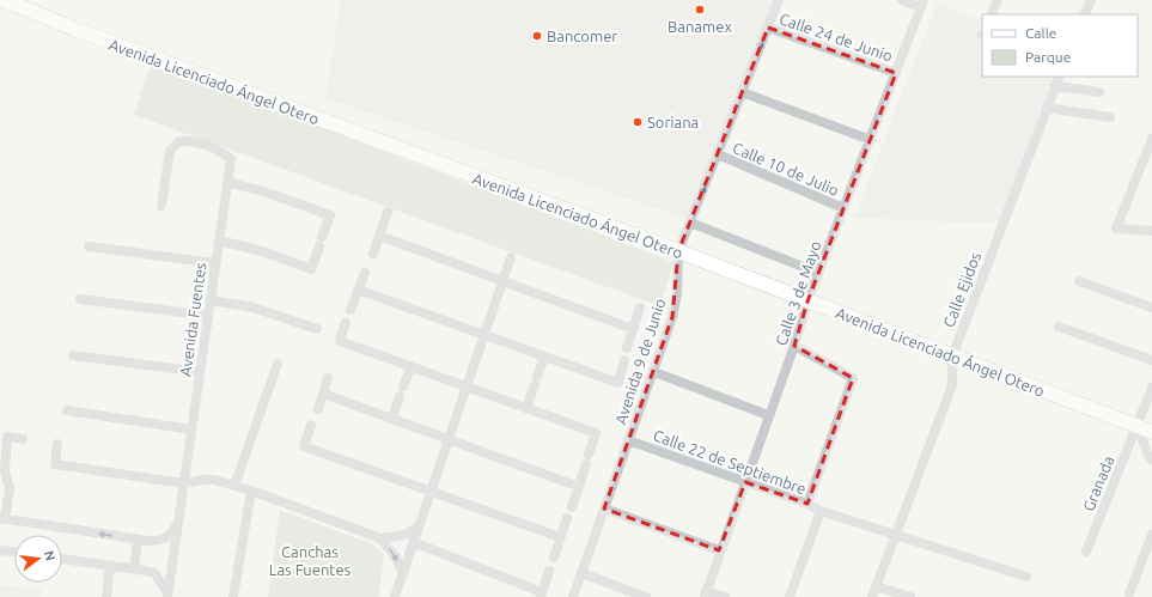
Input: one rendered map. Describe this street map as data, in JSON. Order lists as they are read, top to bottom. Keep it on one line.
{"streets":{"main road":["Avenida Licenciado Ángel Otero"],"street":["Calle 24 de Junio","Calle 10 de Julio","Calle Ejidos","Calle 3 de Mayo","Avenida Fuentes","Avenida 9 de Junio","Calle 22 de Septiembre","Granada"]},"crossings":[["Calle 24 de Junio","Calle 3 de Mayo"],["Calle 24 de Junio","Avenida 9 de Junio"],["Avenida Licenciado Ángel Otero","Calle Ejidos"],["Avenida Licenciado Ángel Otero","Calle 3 de Mayo"],["Avenida Licenciado Ángel Otero","Avenida 9 de Junio"],["Avenida Licenciado Ángel Otero","Granada"],["Calle 10 de Julio","Calle 3 de Mayo"],["Calle 10 de Julio","Avenida 9 de Junio"],["Calle Ejidos","Calle 22 de Septiembre"],["Calle 3 de Mayo","Calle 22 de Septiembre"],["Avenida 9 de Junio","Calle 22 de Septiembre"]],"parks":["Canchas Las Fuentes"],"places":["Banamex","Bancomer","Soriana"],"legend":["Calle","Parque"],"north":"right"}
